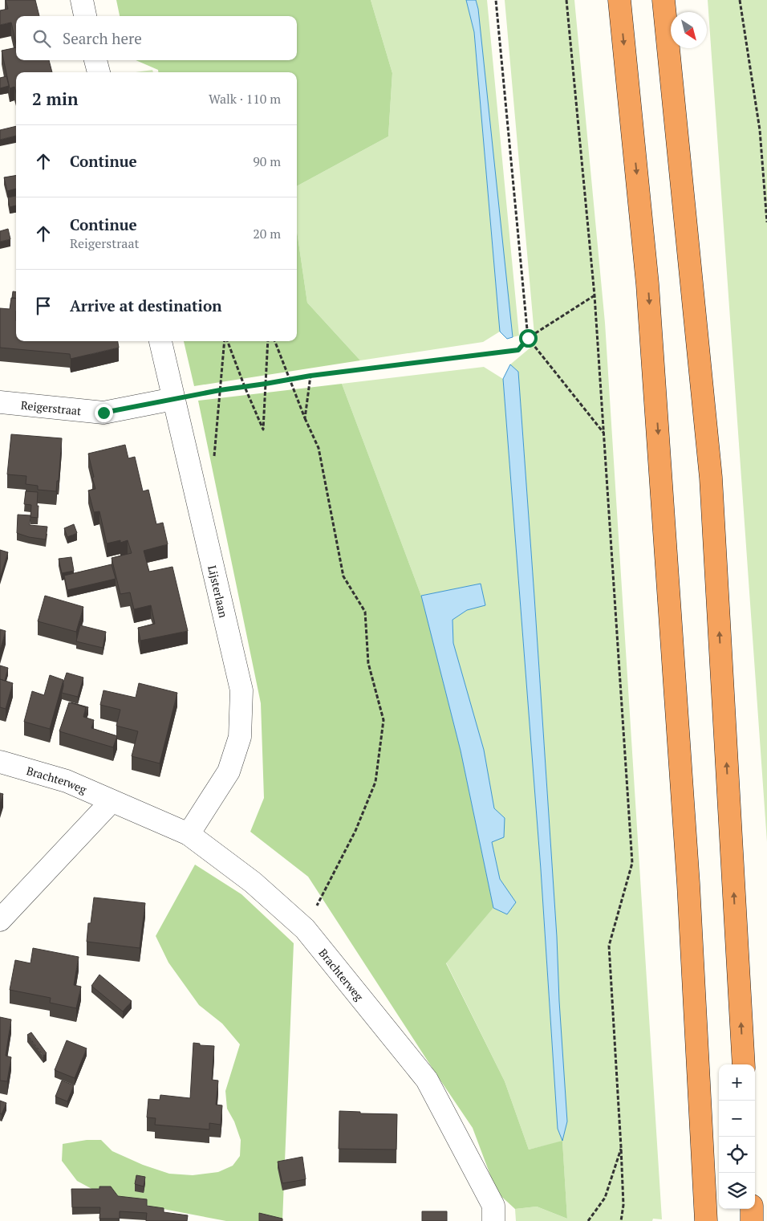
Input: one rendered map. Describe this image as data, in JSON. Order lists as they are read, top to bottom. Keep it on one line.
{"streets":{"street":["Reigerstraat","Lijsterlaan","Brachterweg"]},"crossings":[["Reigerstraat","Lijsterlaan"],["Lijsterlaan","Brachterweg"]],"north":"bottom right","page":{"search":"Search here","heading":["2 min","Walk · 110 m"],"list":[["Continue","90 m"],["Continue","Reigerstraat","20 m"],"Arrive at destination"],"map_buttons":["+","−"]}}
